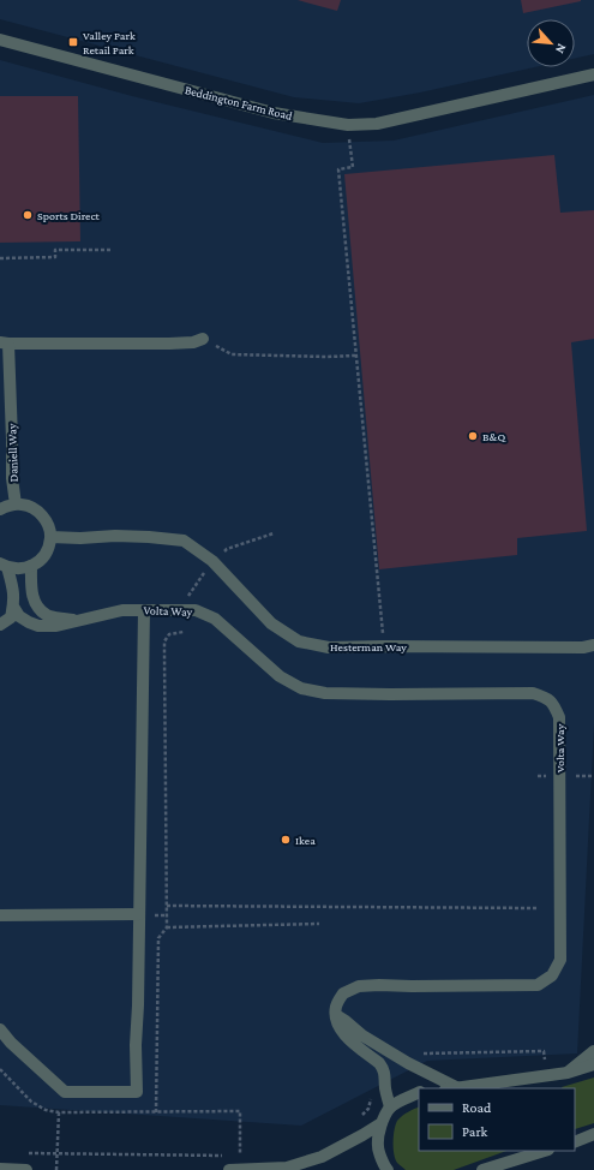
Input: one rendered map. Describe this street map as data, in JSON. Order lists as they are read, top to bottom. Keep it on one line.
{"streets":{"street":["Beddington Farm Road","Daniell Way","Volta Way","Hesterman Way"]},"places":{"transit":["Valley Park Retail Park"],"other":["Sports Direct","B&Q","Ikea"]},"legend":["Road","Park"],"north":"bottom right"}
